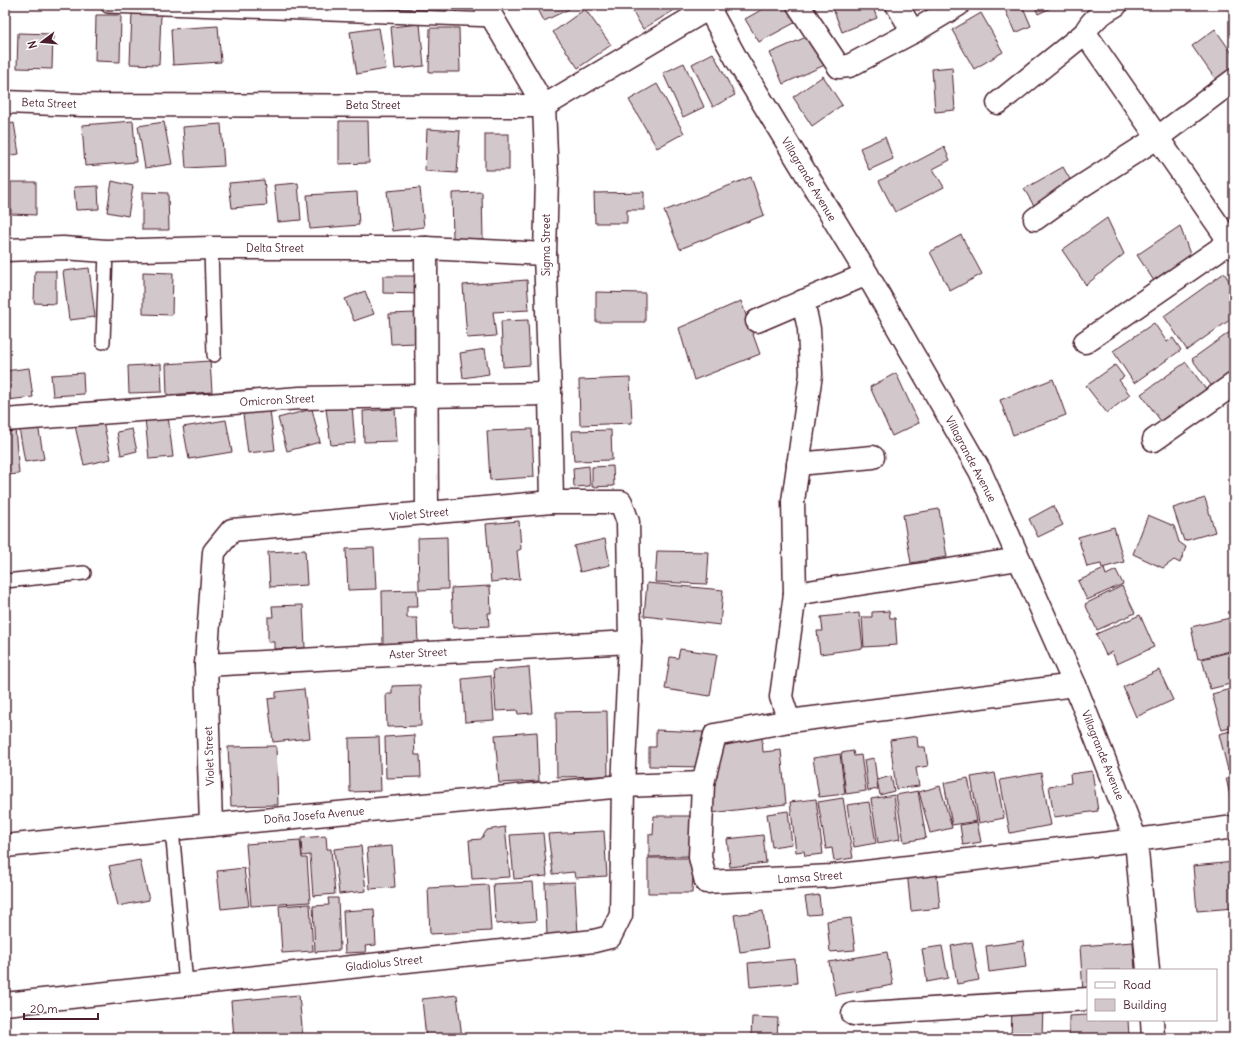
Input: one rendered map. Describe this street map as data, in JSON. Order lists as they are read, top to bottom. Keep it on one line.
{"streets":{"street":["Beta Street","Villagrande Avenue","Sigma Street","Delta Street","Omicron Street","Violet Street","Aster Street","Doña Josefa Avenue","Lamsa Street","Gladiolus Street"]},"crossings":[["Beta Street","Sigma Street"],["Villagrande Avenue","Lamsa Street"],["Sigma Street","Delta Street"],["Sigma Street","Omicron Street"],["Sigma Street","Violet Street"],["Violet Street","Aster Street"],["Violet Street","Doña Josefa Avenue"],["Violet Street","Gladiolus Street"],["Doña Josefa Avenue","Lamsa Street"],["Doña Josefa Avenue","Gladiolus Street"]],"legend":["Road","Building"],"scale_bar":"20 m","north":"left"}
